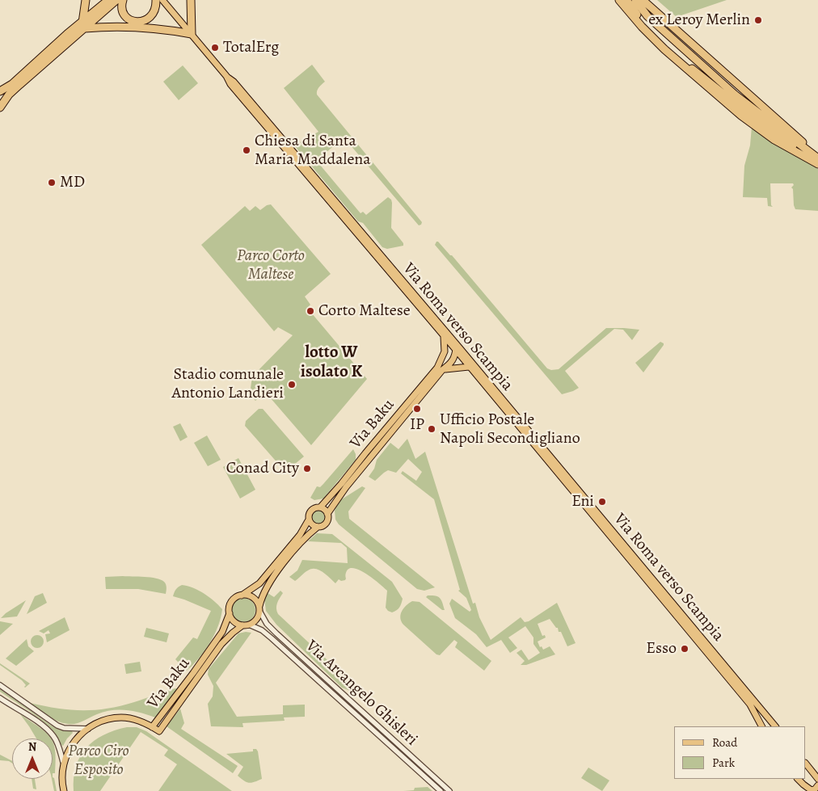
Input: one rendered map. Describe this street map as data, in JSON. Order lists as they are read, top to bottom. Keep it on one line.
{"streets":{"main road":["Via Roma verso Scampia","Via Baku"],"street":["Via Arcangelo Ghisleri"]},"crossings":[["Via Roma verso Scampia","Via Baku"],["Via Baku","Via Arcangelo Ghisleri"]],"districts":["lotto W isolato K"],"parks":["Parco Corto Maltese","Parco Ciro Esposito"],"places":["ex Leroy Merlin","TotalErg","Chiesa di Santa Maria Maddalena","MD","Corto Maltese","Stadio comunale Antonio Landieri","IP","Ufficio Postale Napoli Secondigliano","Conad City","Eni","Esso"],"legend":["Road","Park"],"north":"top"}
